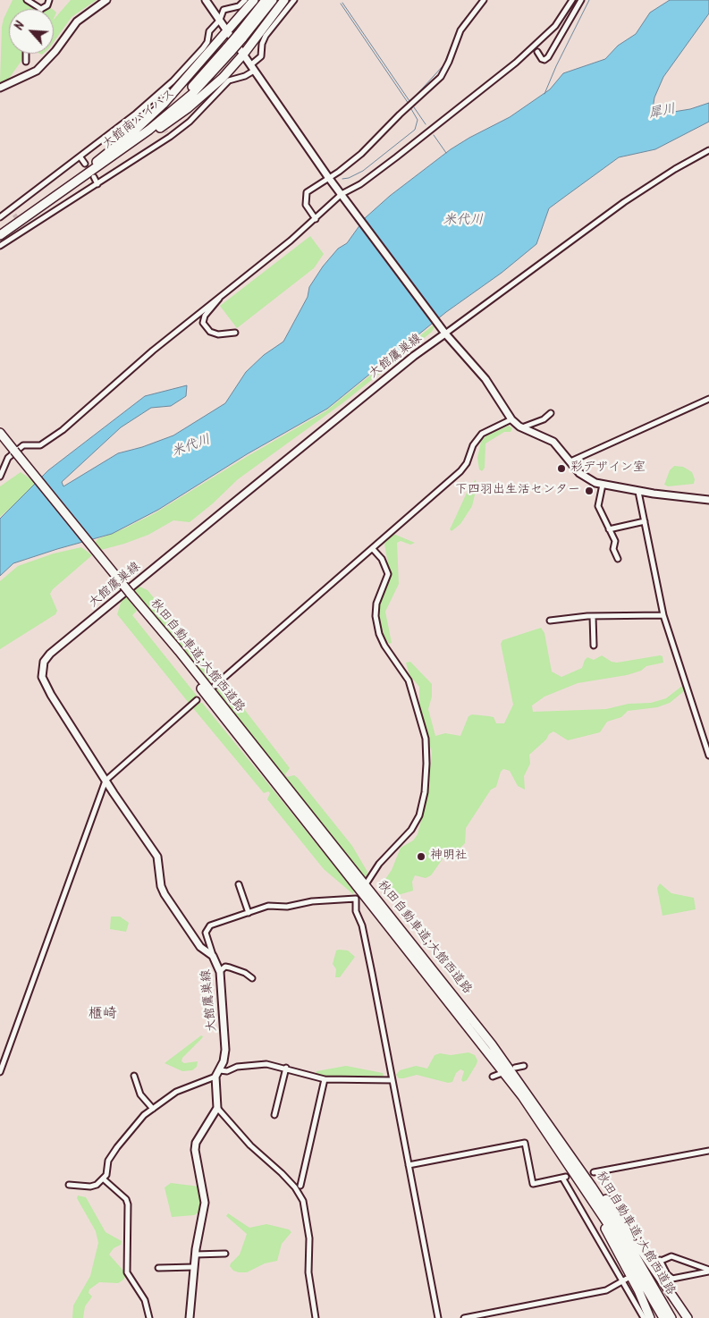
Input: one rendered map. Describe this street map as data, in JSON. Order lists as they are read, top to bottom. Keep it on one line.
{"streets":{"highway":["大館南バイパス","秋田自動車道;大館西道路"],"main road":["大館鷹巣線"]},"districts":["櫃崎"],"water":["犀川","米代川"],"places":["彩デザイン室","下四羽出生活センター","神明社"],"north":"top left"}
